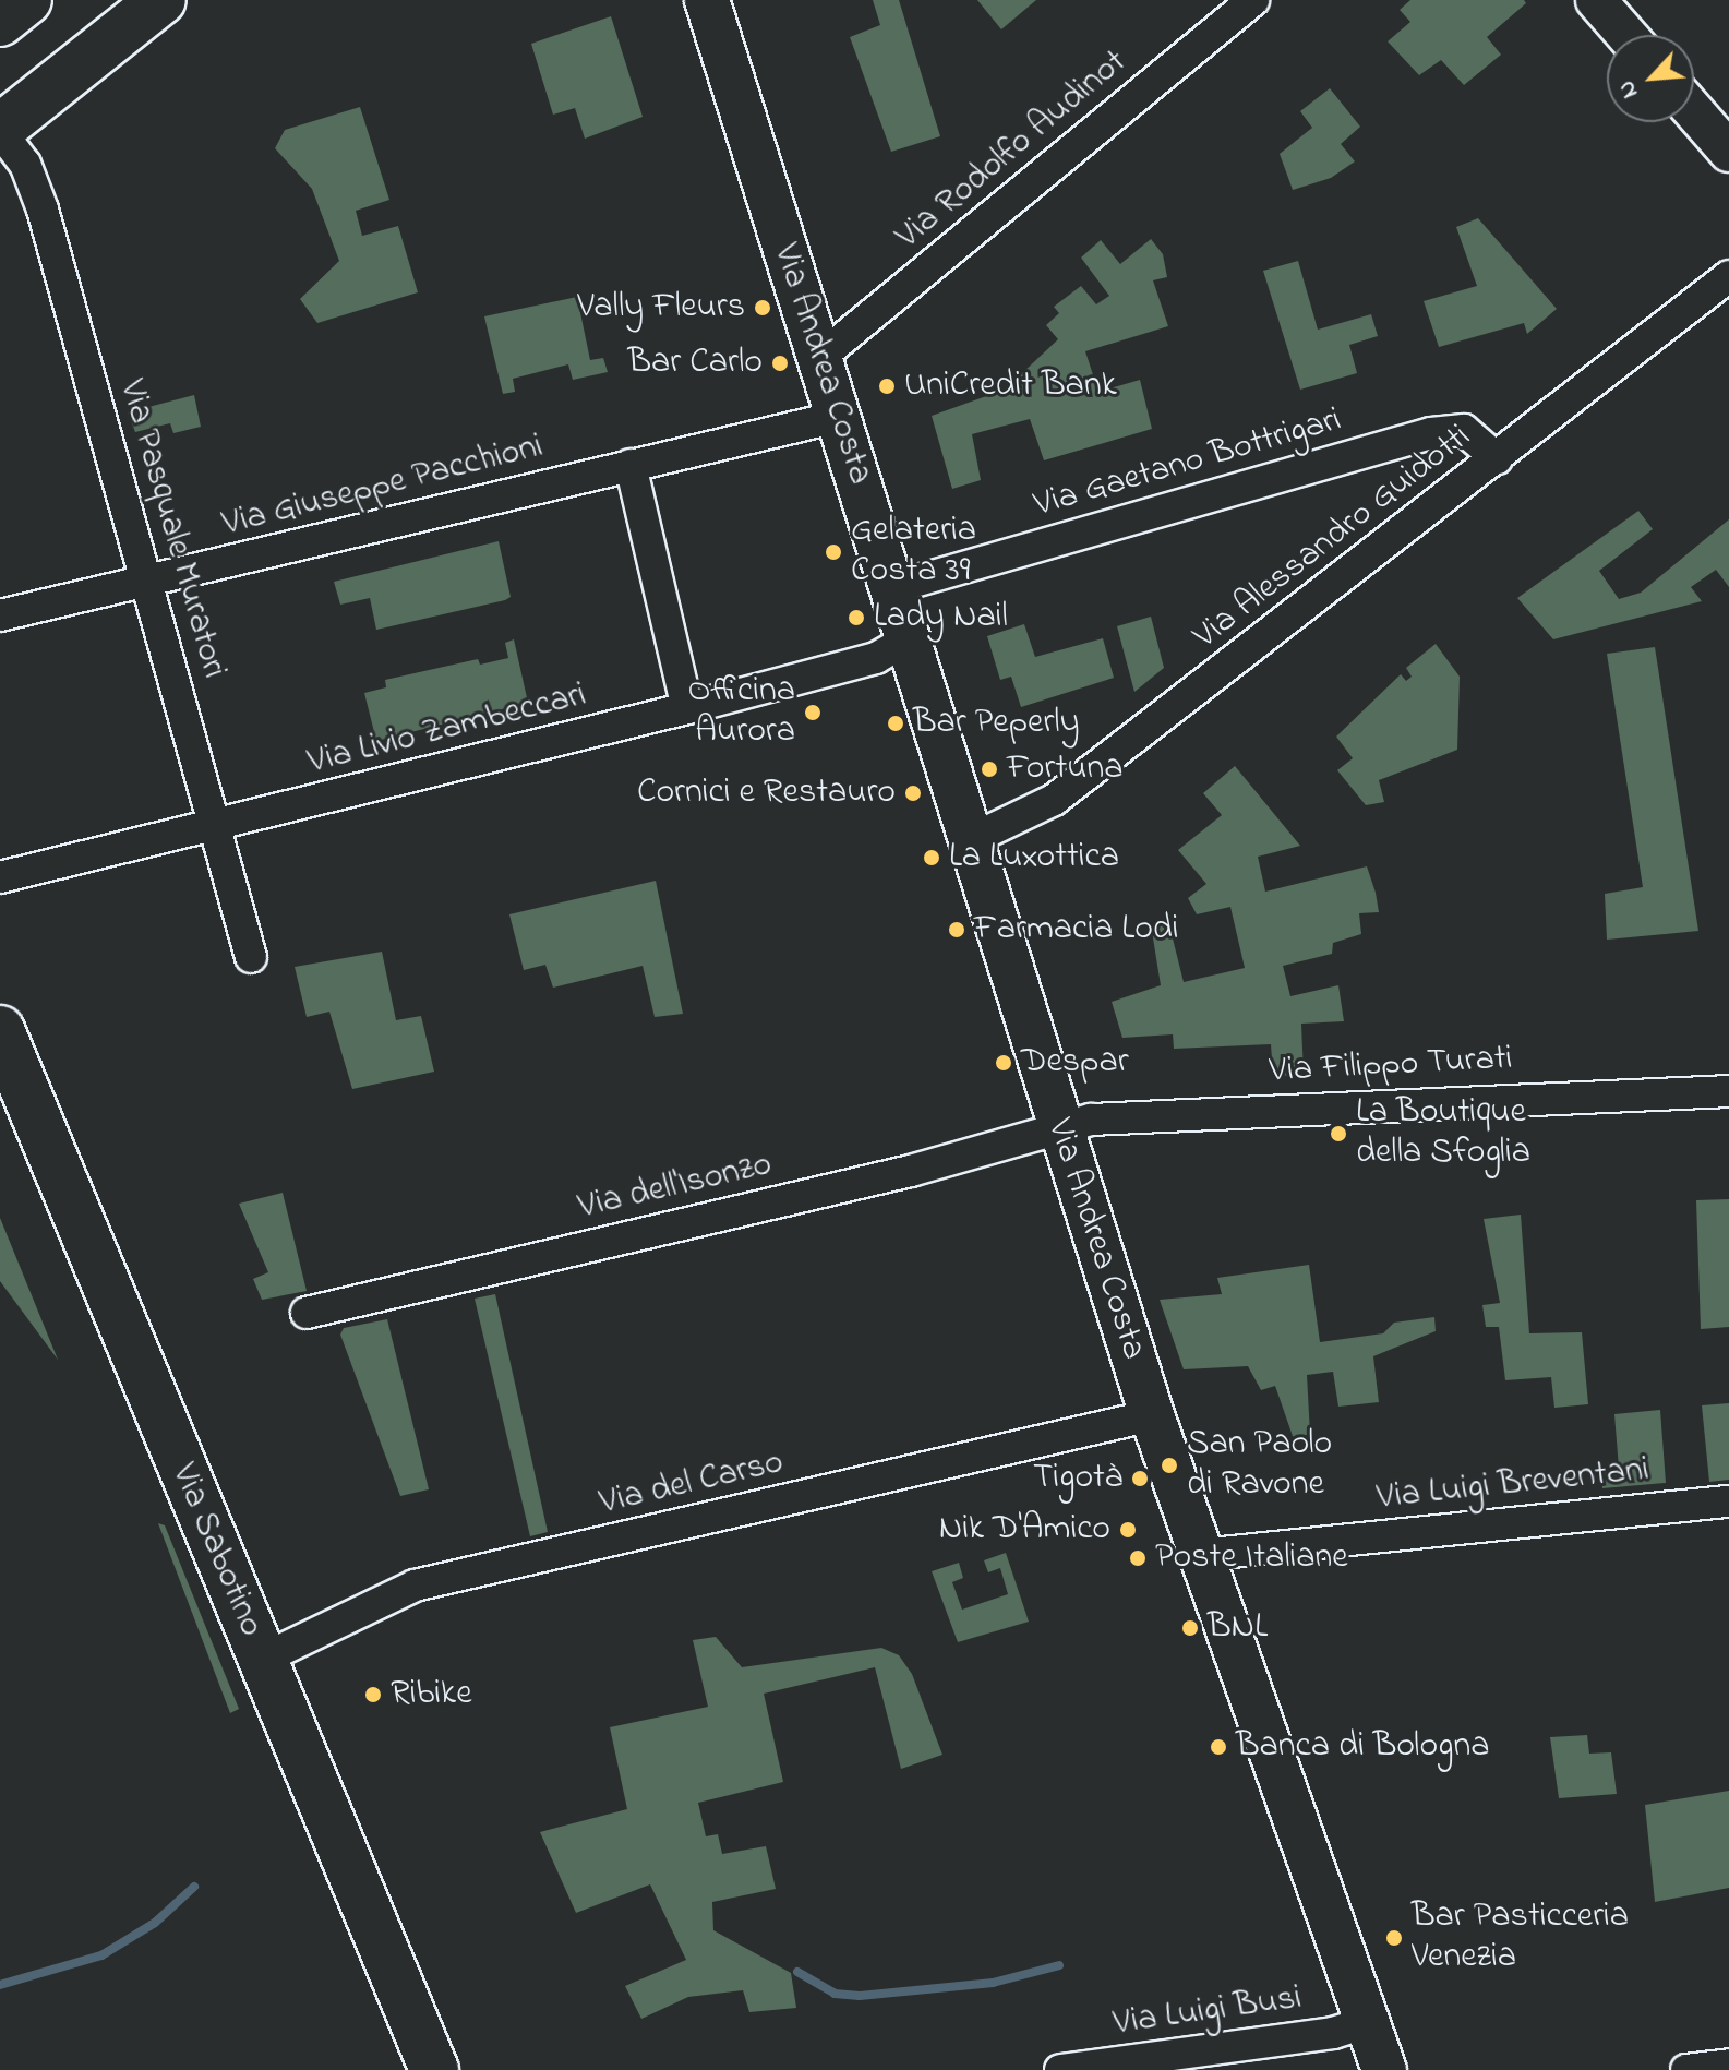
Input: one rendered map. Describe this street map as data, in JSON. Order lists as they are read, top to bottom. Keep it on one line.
{"streets":{"main road":["Via Andrea Costa","Via Sabotino"],"street":["Via Rodolfo Audinot","Via Gaetano Bottrigari","Via Giuseppe Pacchioni","Via Pasquale Muratori","Via Alessandro Guidotti","Via Livio Zambeccari","Via Filippo Turati","Via dell'Isonzo","Via del Carso","Via Luigi Breventani","Via Luigi Busi"]},"crossings":[["Via Rodolfo Audinot","Via Andrea Costa"],["Via Andrea Costa","Via Gaetano Bottrigari"],["Via Andrea Costa","Via Giuseppe Pacchioni"],["Via Andrea Costa","Via Alessandro Guidotti"],["Via Andrea Costa","Via Livio Zambeccari"],["Via Andrea Costa","Via Filippo Turati"],["Via Andrea Costa","Via dell'Isonzo"],["Via Andrea Costa","Via del Carso"],["Via Andrea Costa","Via Luigi Breventani"],["Via Andrea Costa","Via Luigi Busi"],["Via Gaetano Bottrigari","Via Alessandro Guidotti"],["Via Giuseppe Pacchioni","Via Pasquale Muratori"],["Via Pasquale Muratori","Via Livio Zambeccari"],["Via Filippo Turati","Via dell'Isonzo"],["Via del Carso","Via Sabotino"]],"places":["Vally Fleurs","Bar Carlo","UniCredit Bank","Gelateria Costa 39","Lady Nail","Officina Aurora","Bar Peperly","Fortuna","Cornici e Restauro","La Luxottica","Farmacia Lodi","Despar","La Boutique della Sfoglia","San Paolo di Ravone","Tigotà","Nik D'Amico","Poste Italiane","BNL","Ribike","Banca di Bologna","Bar Pasticceria Venezia"],"north":"bottom left"}
